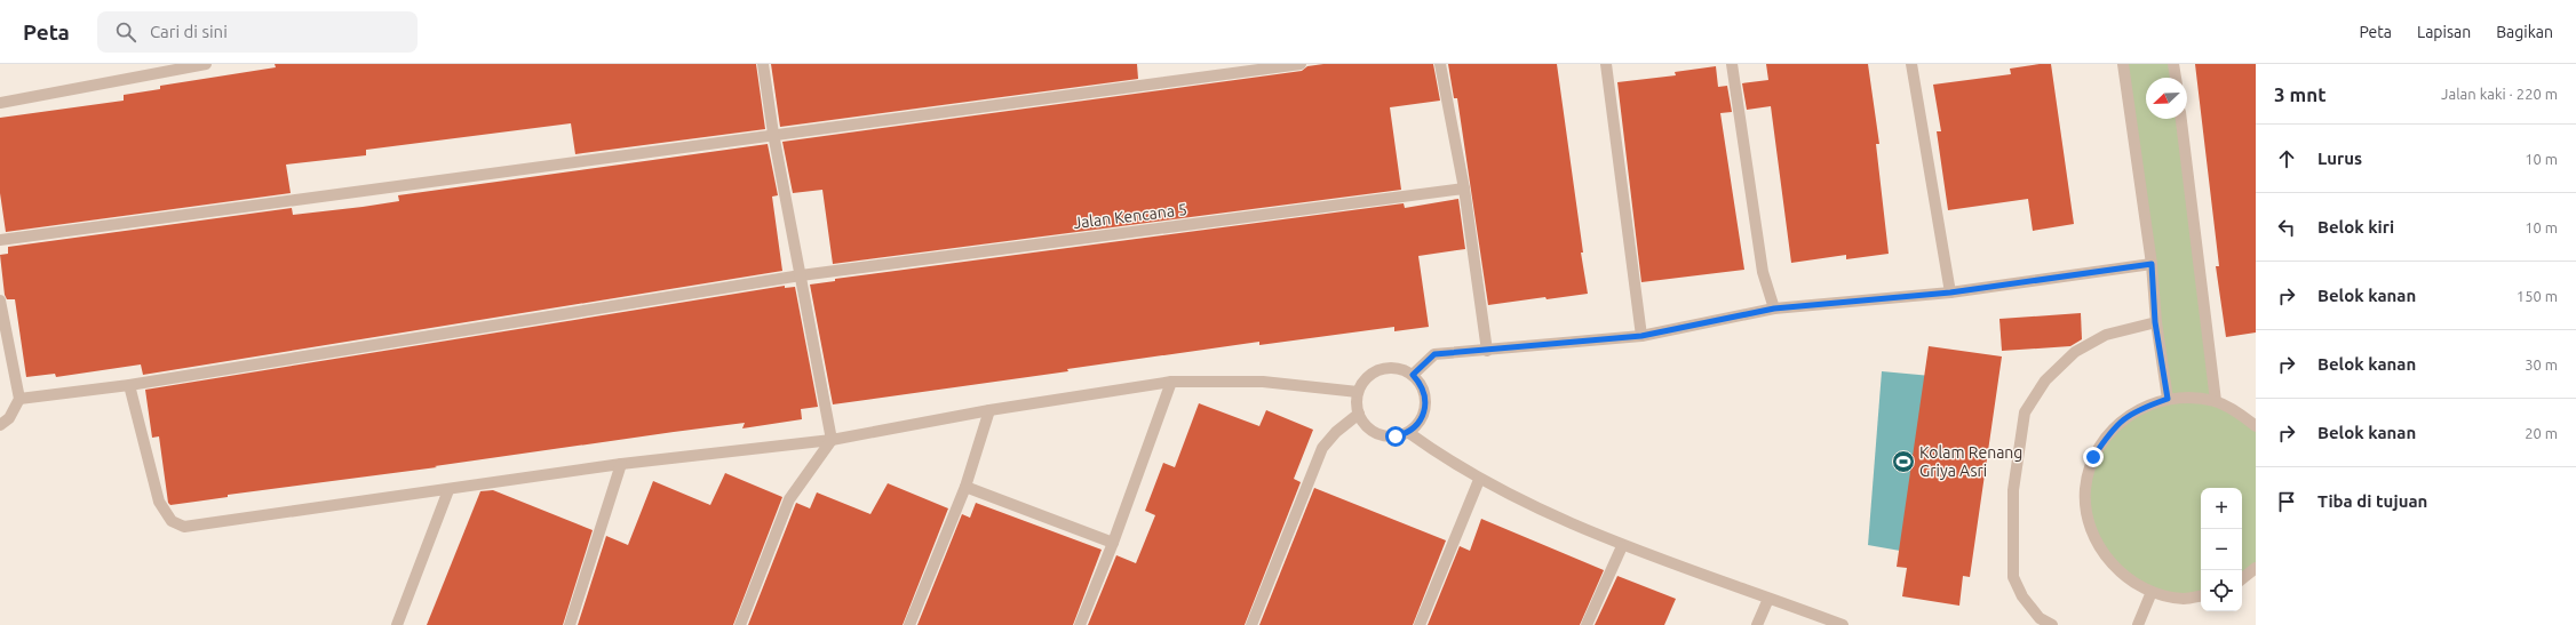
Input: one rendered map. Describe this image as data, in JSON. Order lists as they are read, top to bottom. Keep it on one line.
{"streets":{"street":["Jalan Kencana 5"]},"places":{"sports":["Kolam Renang Griya Asri"]},"north":"bottom left","page":{"header":"Peta","search":"Cari di sini","nav":["Peta","Lapisan","Bagikan"],"heading":["3 mnt","Jalan kaki · 220 m"],"list":[["Lurus","10 m"],["Belok kiri","10 m"],["Belok kanan","150 m"],["Belok kanan","30 m"],["Belok kanan","20 m"],"Tiba di tujuan"],"map_buttons":["+","−"]}}
